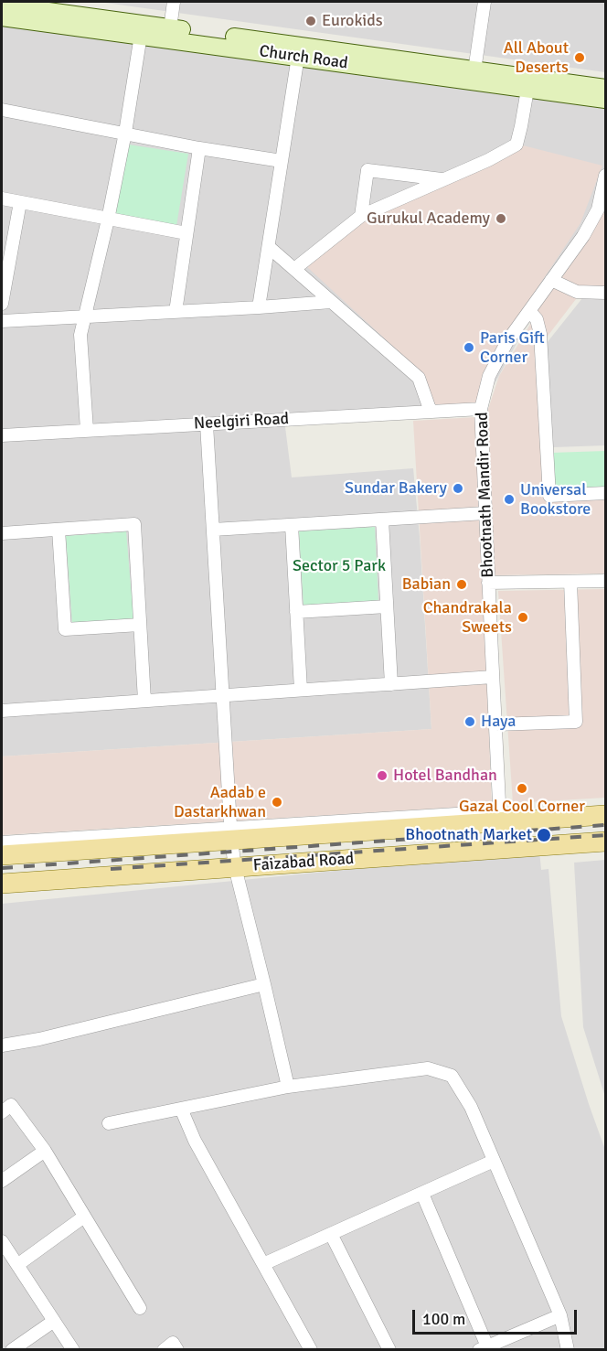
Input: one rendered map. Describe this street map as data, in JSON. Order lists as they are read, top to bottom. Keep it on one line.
{"streets":{"main road":["Faizabad Road"],"street":["Church Road","Neelgiri Road","Bhootnath Mandir Road"]},"crossings":[["Neelgiri Road","Bhootnath Mandir Road"],["Bhootnath Mandir Road","Faizabad Road"]],"parks":["Sector 5 Park"],"places":["Eurokids","All About Deserts","Gurukul Academy","Paris Gift Corner","Sundar Bakery","Universal Bookstore","Babian","Chandrakala Sweets","Haya","Hotel Bandhan","Gazal Cool Corner","Aadab e Dastarkhwan","Bhootnath Market"],"scale_bar":"100 m"}
